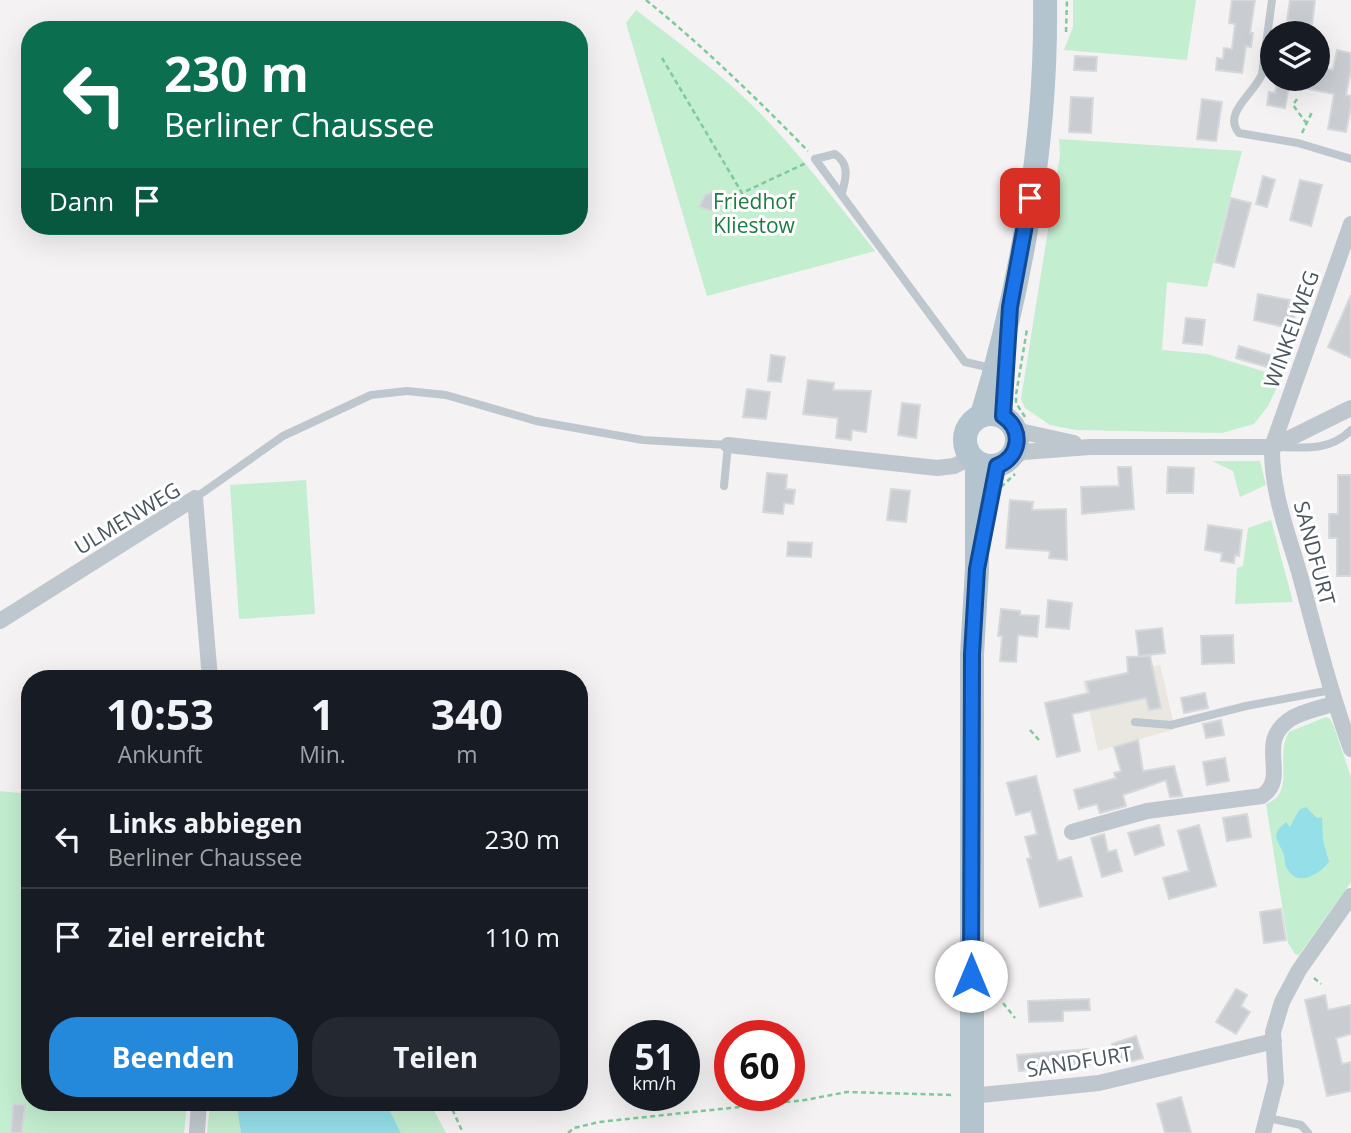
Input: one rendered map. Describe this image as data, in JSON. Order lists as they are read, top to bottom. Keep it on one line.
{"streets":{"street":["WINKELWEG","ULMENWEG","SANDFURT"]},"crossings":[["WINKELWEG","SANDFURT"]],"parks":["Friedhof Kliestow"],"page":{"turn":["230 m","Berliner Chaussee"],"then":"Dann","eta":["10:53","Ankunft","1","Min.","340","m"],"list":[{"name":"Links abbiegen","note":"Berliner Chaussee","value":"230 m"},{"name":"Ziel erreicht","value":"110 m"}],"buttons":["Beenden","Teilen"],"speed":"51 km/h","limit":"60"}}
